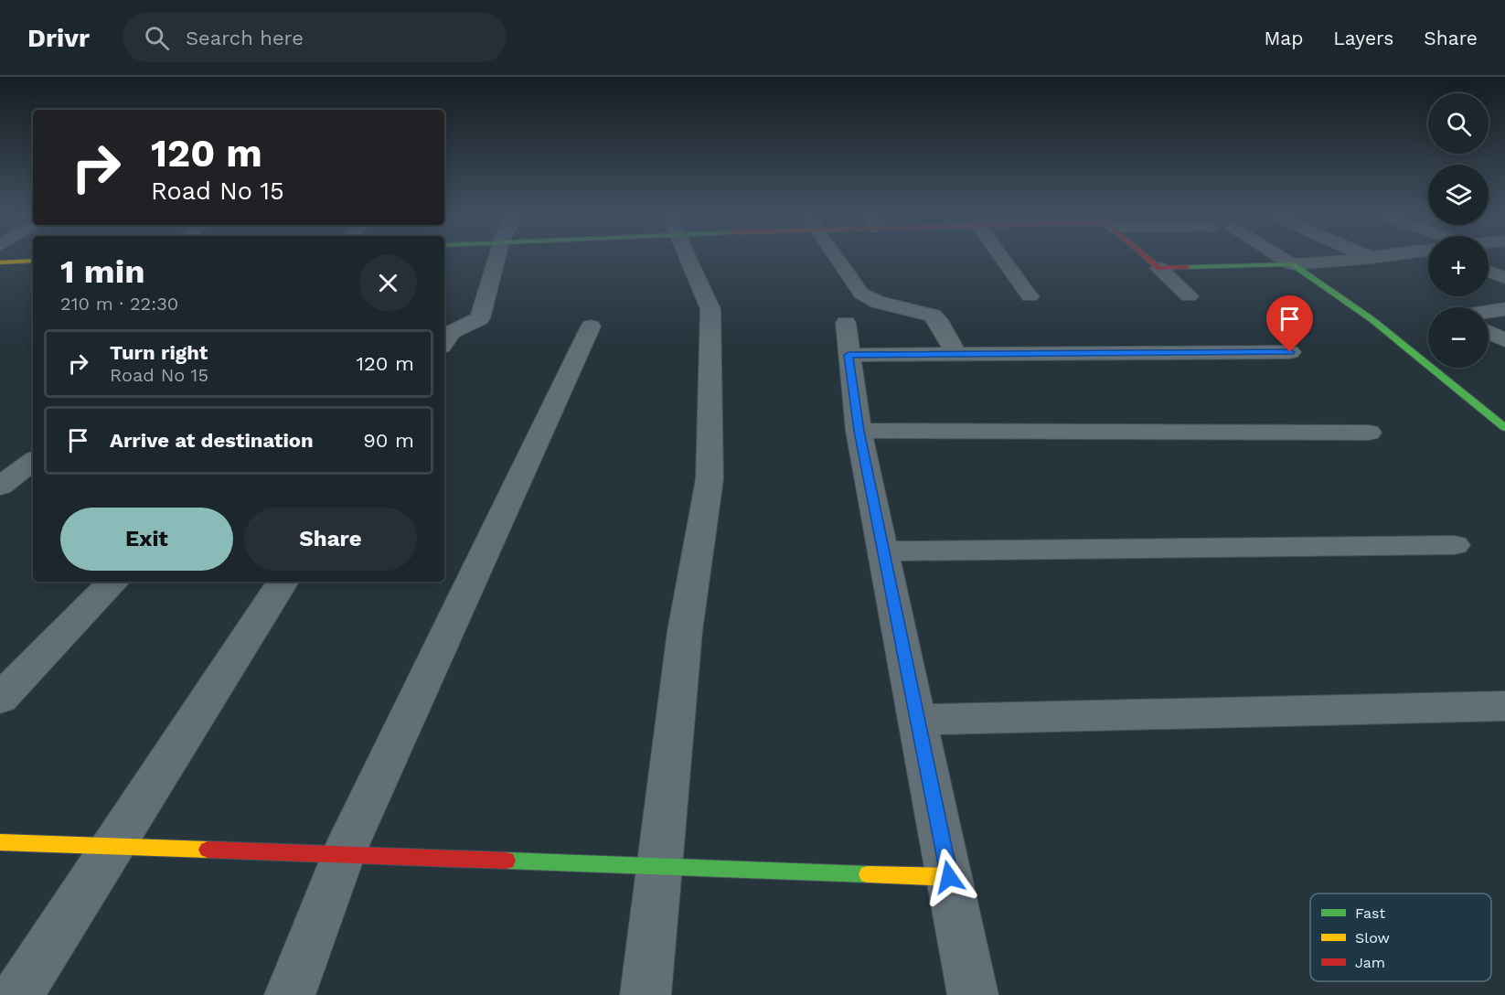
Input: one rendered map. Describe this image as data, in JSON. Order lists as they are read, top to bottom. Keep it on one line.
{"legend":["Fast","Slow","Jam"],"page":{"header":"Drivr","search":"Search here","nav":["Map","Layers","Share"],"map_buttons":["+","−"],"turn":["120 m","Road No 15"],"heading":["1 min","210 m · 22:30"],"list":[{"name":"Turn right","note":"Road No 15","value":"120 m"},{"name":"Arrive at destination","value":"90 m"}],"buttons":["Exit","Share"]}}
